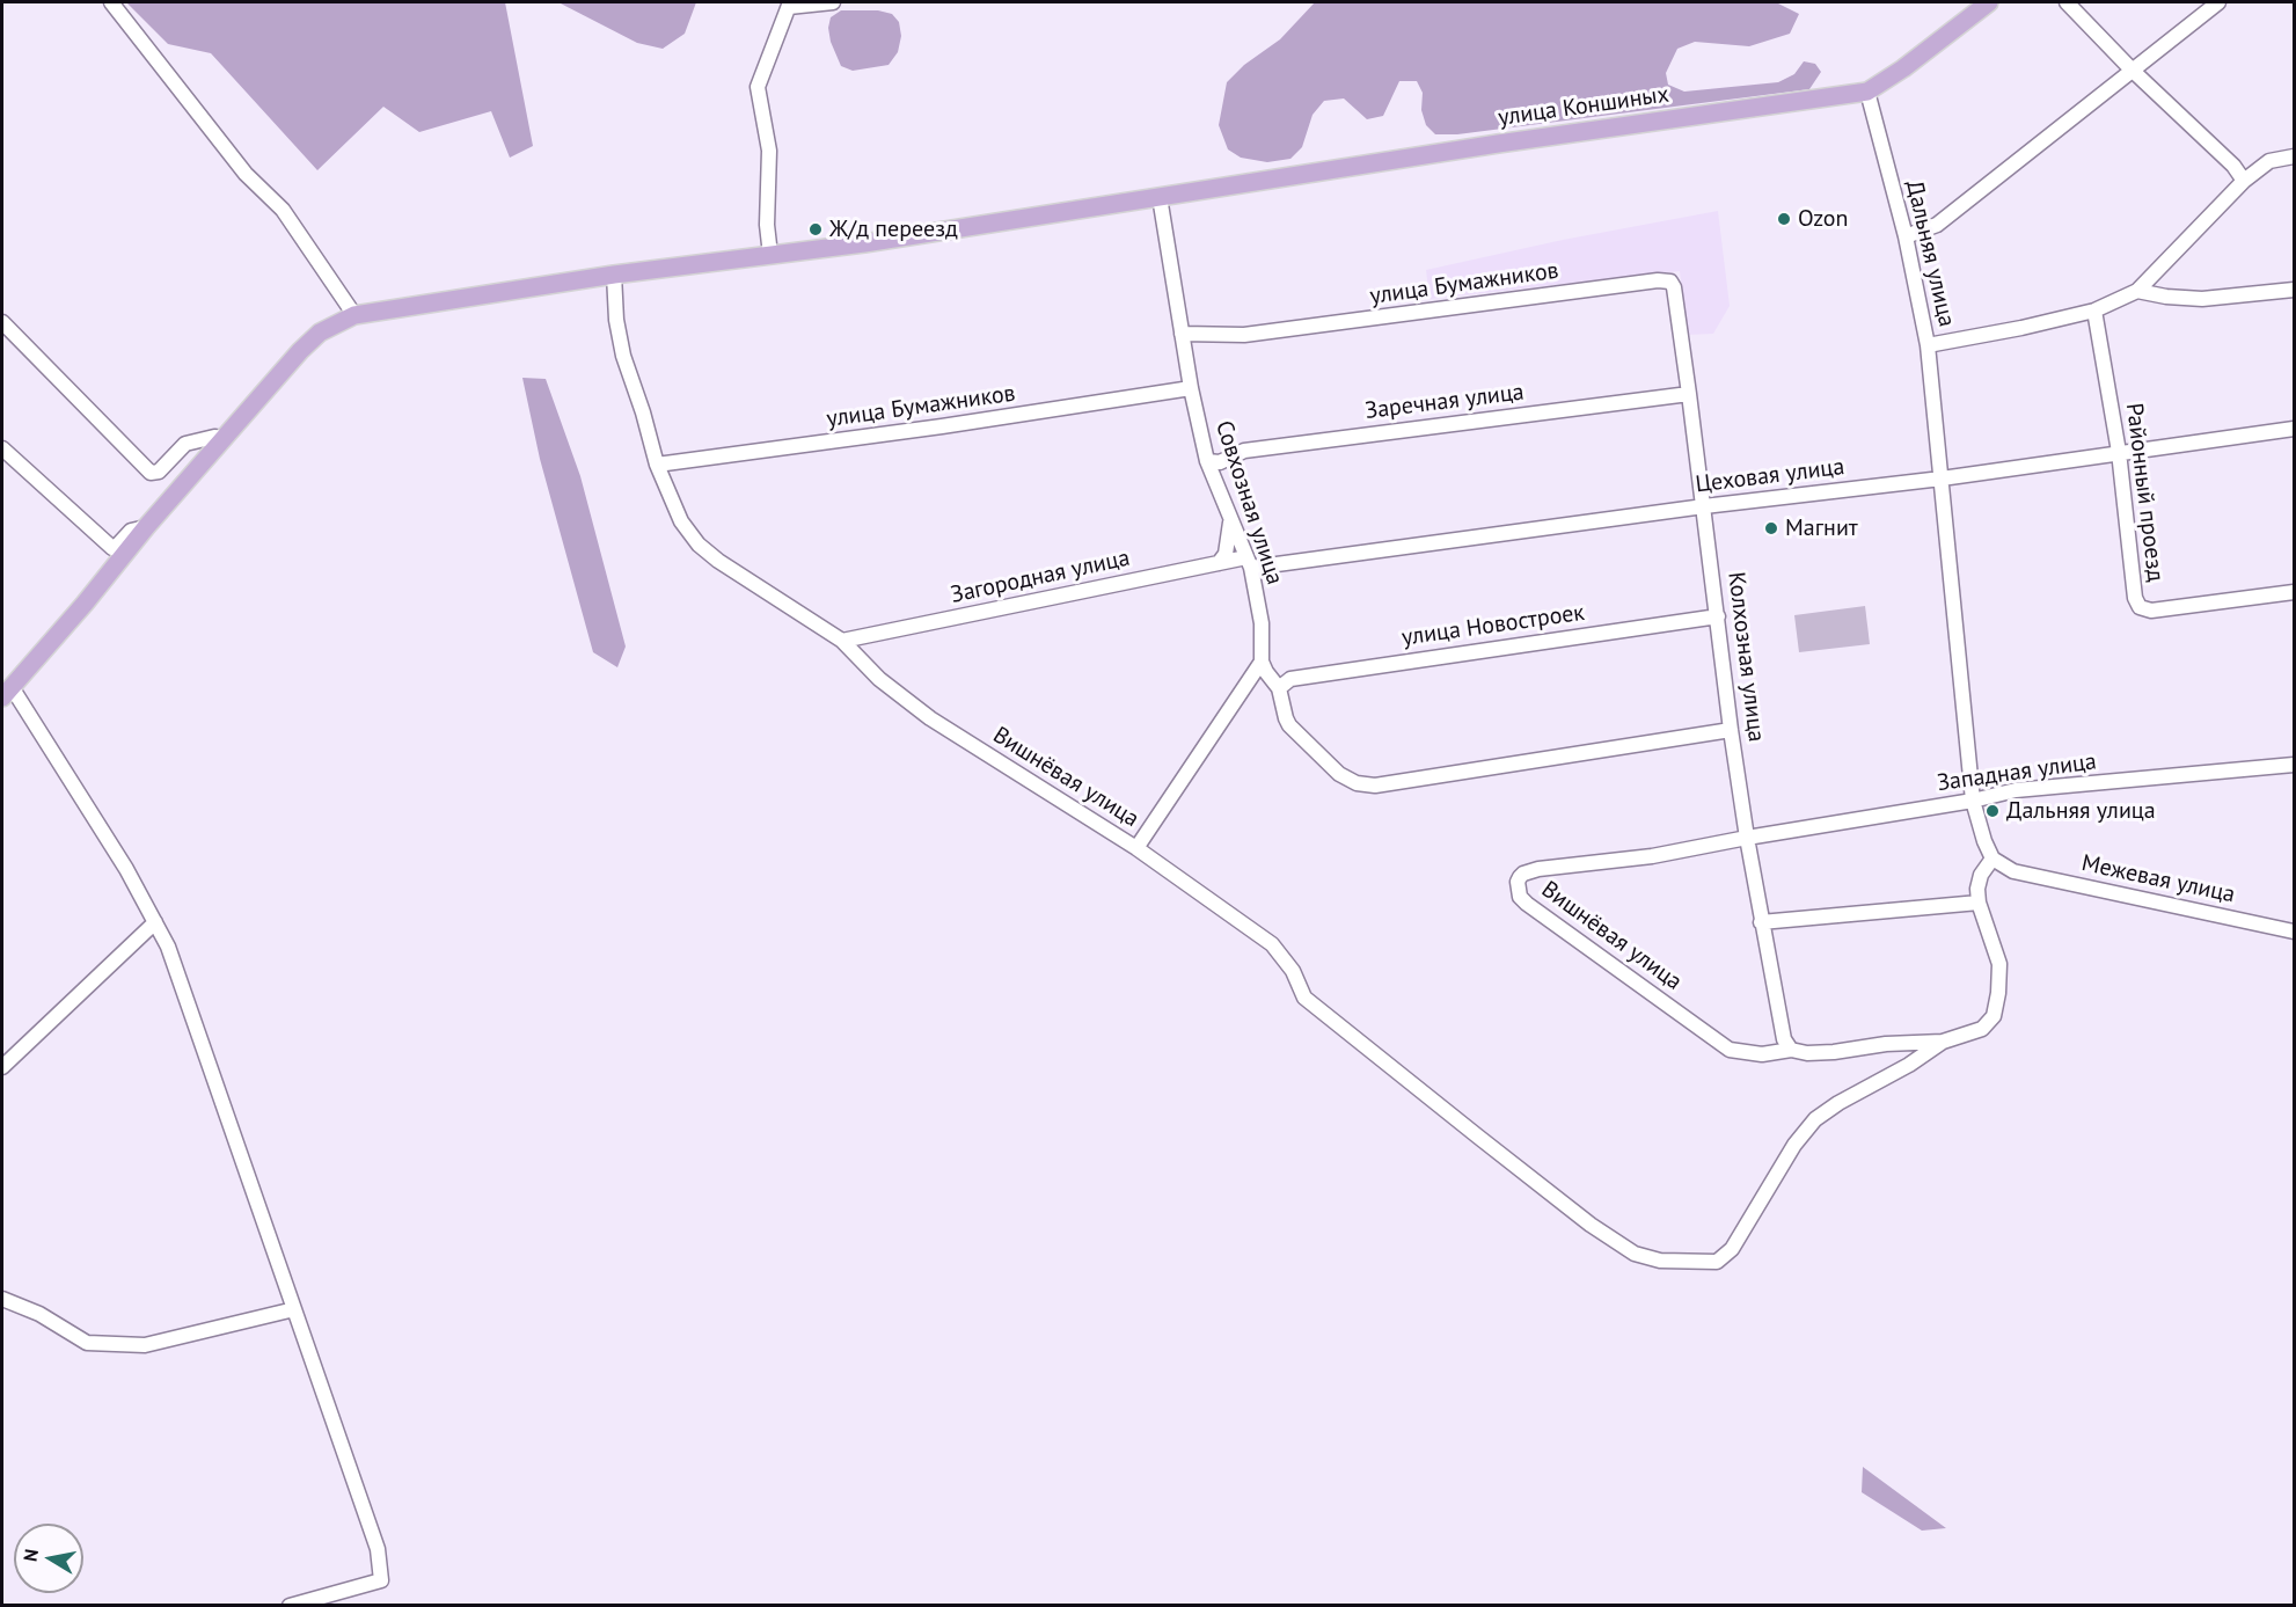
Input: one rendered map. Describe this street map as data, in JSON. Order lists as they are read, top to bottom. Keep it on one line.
{"streets":{"main road":["улица Коншиных"],"street":["Дальняя улица","улица Бумажников","Заречная улица","Цеховая улица","Районный проезд","Совхозная улица","Загородная улица","улица Новостроек","Колхозная улица","Западная улица","Вишнёвая улица","Межевая улица"]},"crossings":[["улица Коншиных","Дальняя улица"],["улица Коншиных","Совхозная улица"],["улица Коншиных","Вишнёвая улица"],["Дальняя улица","Цеховая улица"],["Дальняя улица","Западная улица"],["Дальняя улица","Межевая улица"],["улица Бумажников","Совхозная улица"],["улица Бумажников","Колхозная улица"],["улица Бумажников","Вишнёвая улица"],["Заречная улица","Совхозная улица"],["Заречная улица","Колхозная улица"],["Цеховая улица","Районный проезд"],["Цеховая улица","Совхозная улица"],["Цеховая улица","Загородная улица"],["Цеховая улица","Колхозная улица"],["Совхозная улица","Загородная улица"],["Загородная улица","Вишнёвая улица"],["улица Новостроек","Колхозная улица"],["Колхозная улица","Западная улица"],["Колхозная улица","Вишнёвая улица"],["Западная улица","Вишнёвая улица"]],"places":["Ozon","Ж/д переезд","Магнит","Дальняя улица"],"north":"left"}
